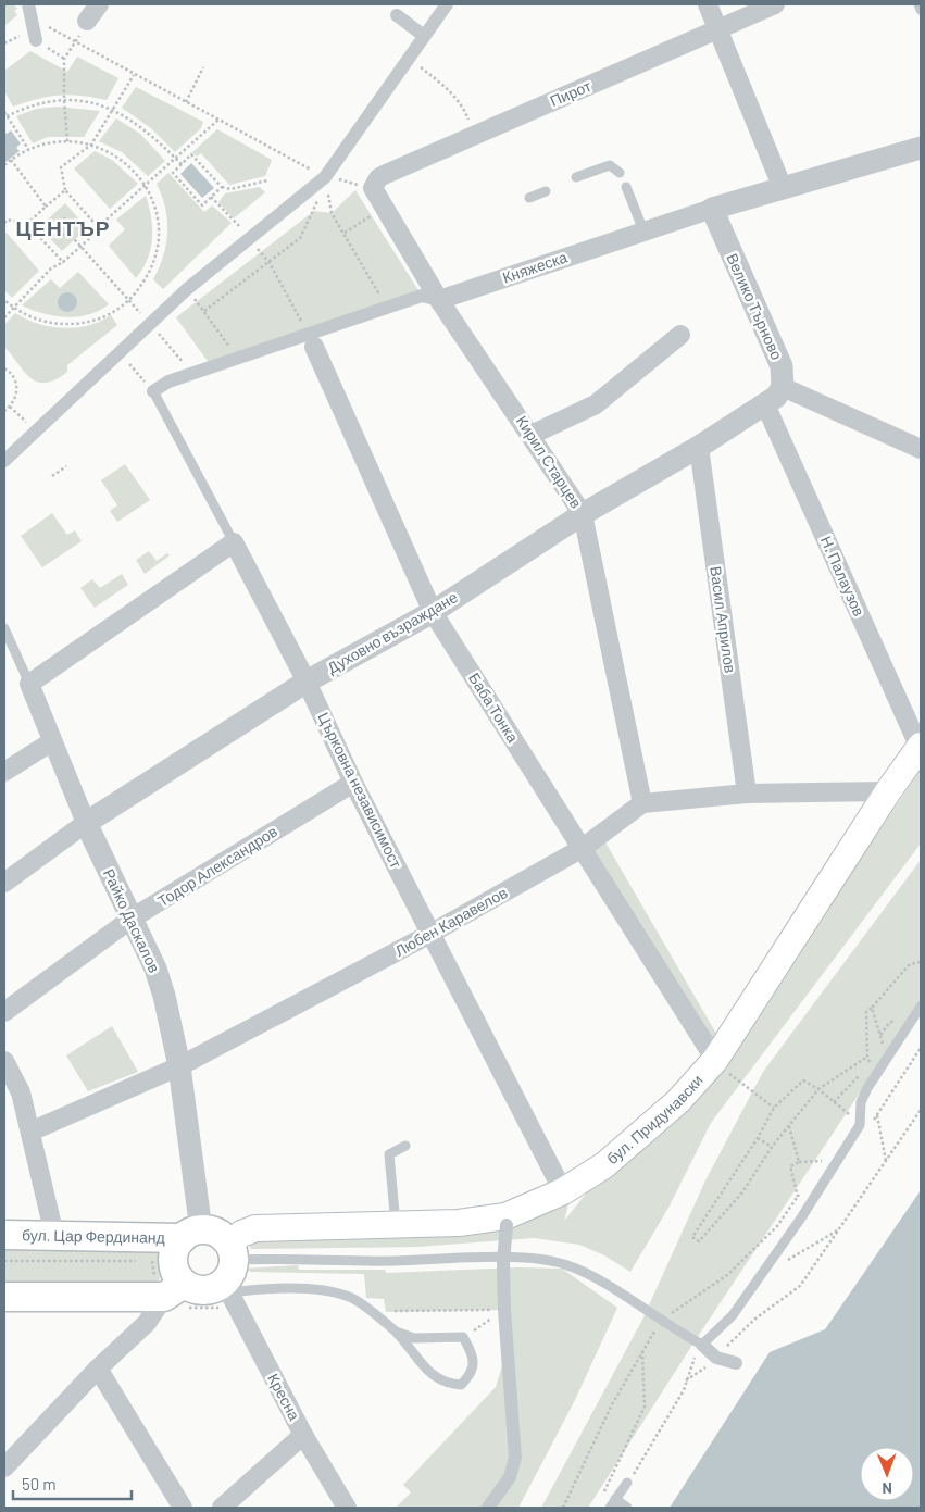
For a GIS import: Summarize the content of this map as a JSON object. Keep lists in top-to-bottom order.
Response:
{
  "streets": {
    "main road": ["бул. Придунавски", "бул. Цар Фердинанд"],
    "street": [
      "Пирот",
      "Княжеска",
      "Велико Търново",
      "Кирил Старцев",
      "Н. Палаузов",
      "Васил Априлов",
      "Духовно възраждане",
      "Баба Тонка",
      "Църковна независимост",
      "Тодор Александров",
      "Райко Даскалов",
      "Любен Каравелов",
      "Кресна"
    ]
  },
  "crossings": [
    ["Пирот", "Кирил Старцев"],
    ["Княжеска", "Велико Търново"],
    ["Княжеска", "Кирил Старцев"],
    ["Княжеска", "Баба Тонка"],
    ["Княжеска", "Църковна независимост"],
    ["Велико Търново", "Духовно възраждане"],
    ["Кирил Старцев", "Духовно възраждане"],
    ["Кирил Старцев", "Любен Каравелов"],
    ["Н. Палаузов", "Духовно възраждане"],
    ["Н. Палаузов", "бул. Придунавски"],
    ["Васил Априлов", "Духовно възраждане"],
    ["Духовно възраждане", "Баба Тонка"],
    ["Духовно възраждане", "Църковна независимост"],
    ["Духовно възраждане", "Райко Даскалов"],
    ["Баба Тонка", "Любен Каравелов"],
    ["Баба Тонка", "бул. Придунавски"],
    ["Църковна независимост", "Тодор Александров"],
    ["Църковна независимост", "Любен Каравелов"],
    ["Църковна независимост", "бул. Придунавски"],
    ["Тодор Александров", "Райко Даскалов"],
    ["Райко Даскалов", "Любен Каравелов"],
    ["Райко Даскалов", "бул. Придунавски"],
    ["Райко Даскалов", "бул. Цар Фердинанд"],
    ["Райко Даскалов", "Кресна"],
    ["бул. Придунавски", "бул. Цар Фердинанд"],
    ["бул. Придунавски", "Кресна"],
    ["бул. Цар Фердинанд", "Кресна"]
  ],
  "districts": ["ЦЕНТЪР"],
  "scale_bar": "50 m",
  "north": "bottom"
}
